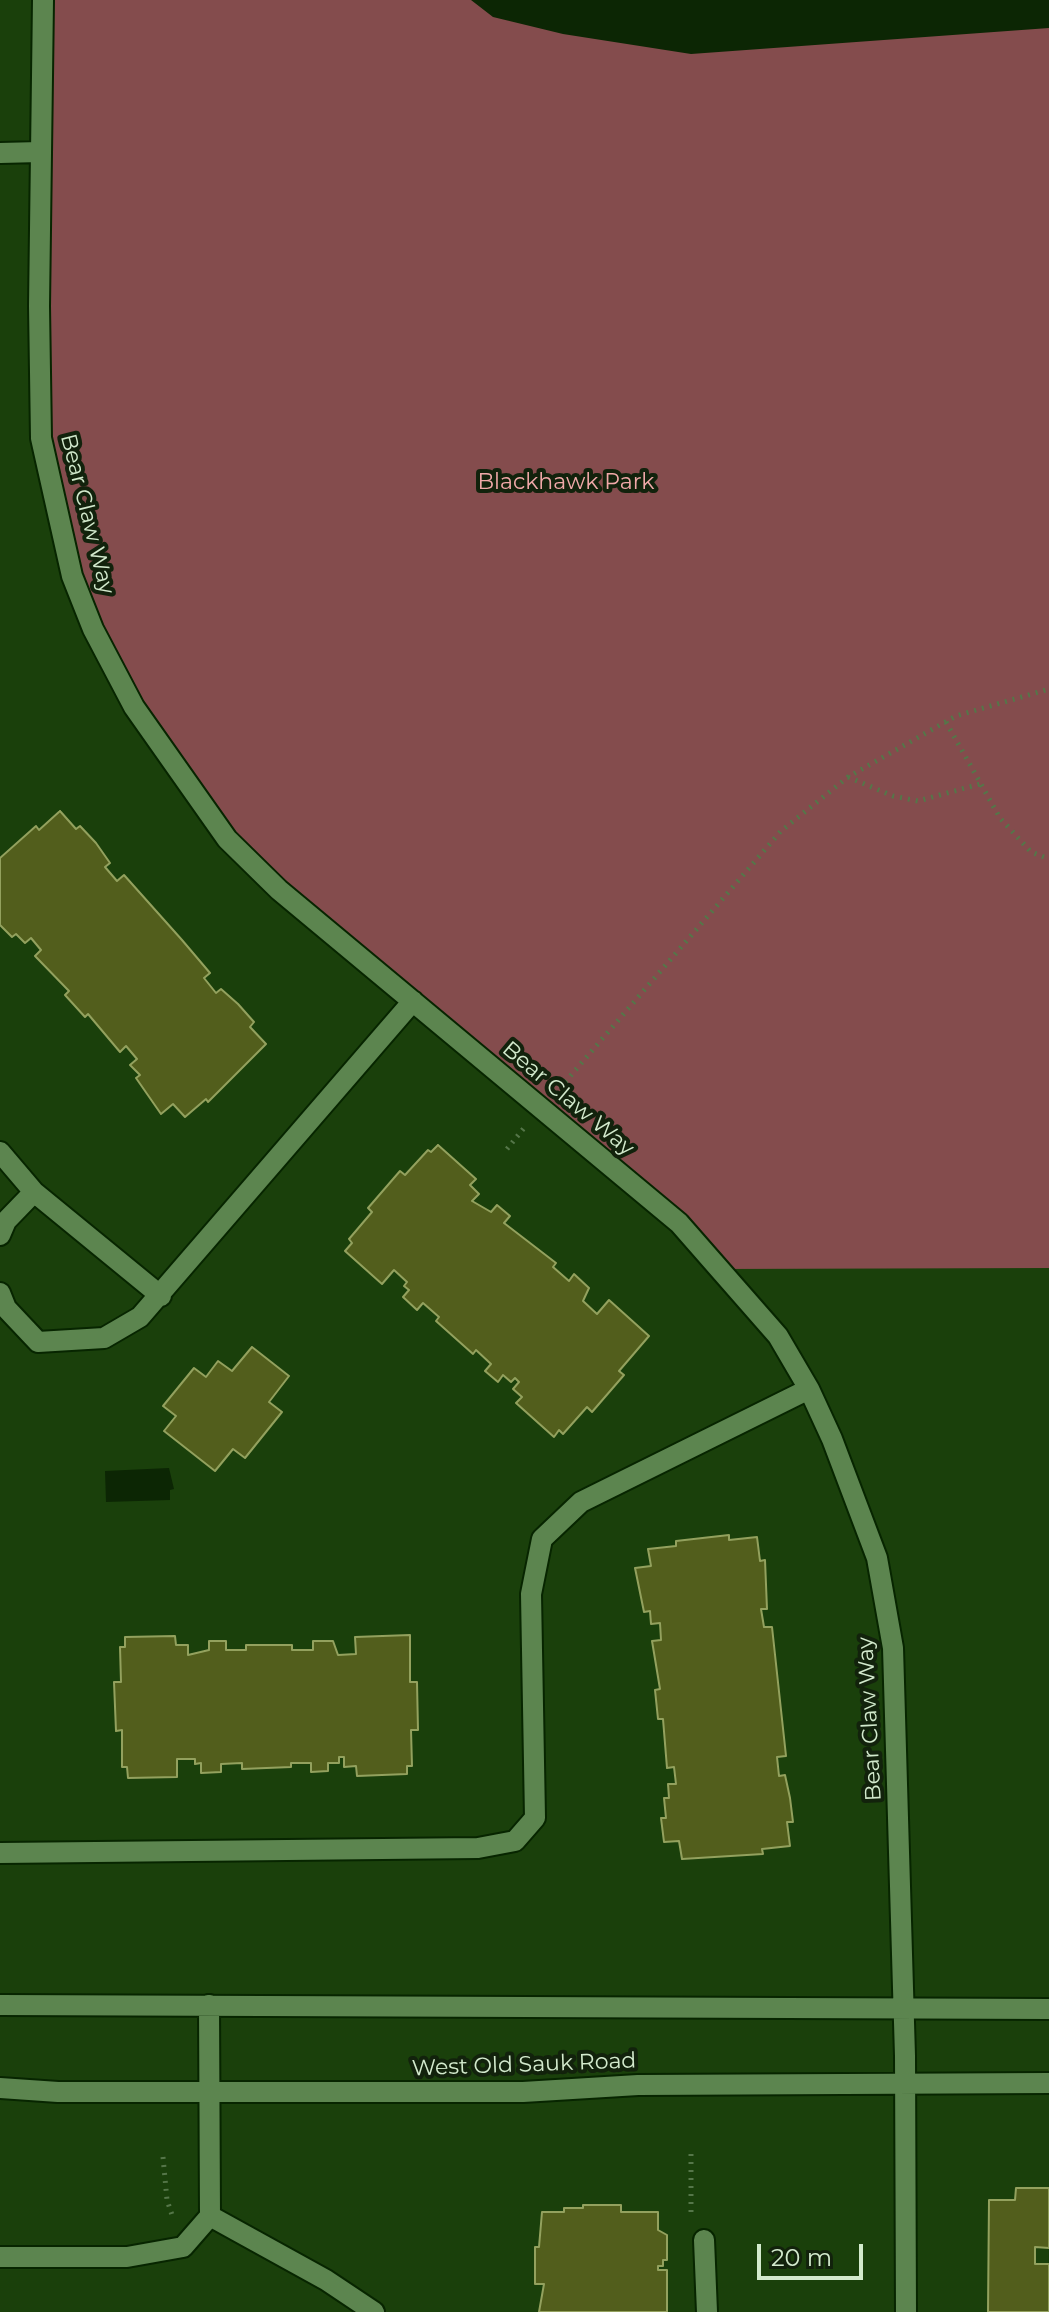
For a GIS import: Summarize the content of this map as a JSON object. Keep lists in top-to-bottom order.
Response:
{
  "streets": {
    "street": ["Bear Claw Way", "West Old Sauk Road"]
  },
  "crossings": [
    ["Bear Claw Way", "West Old Sauk Road"]
  ],
  "parks": ["Blackhawk Park"],
  "scale_bar": "20 m"
}
